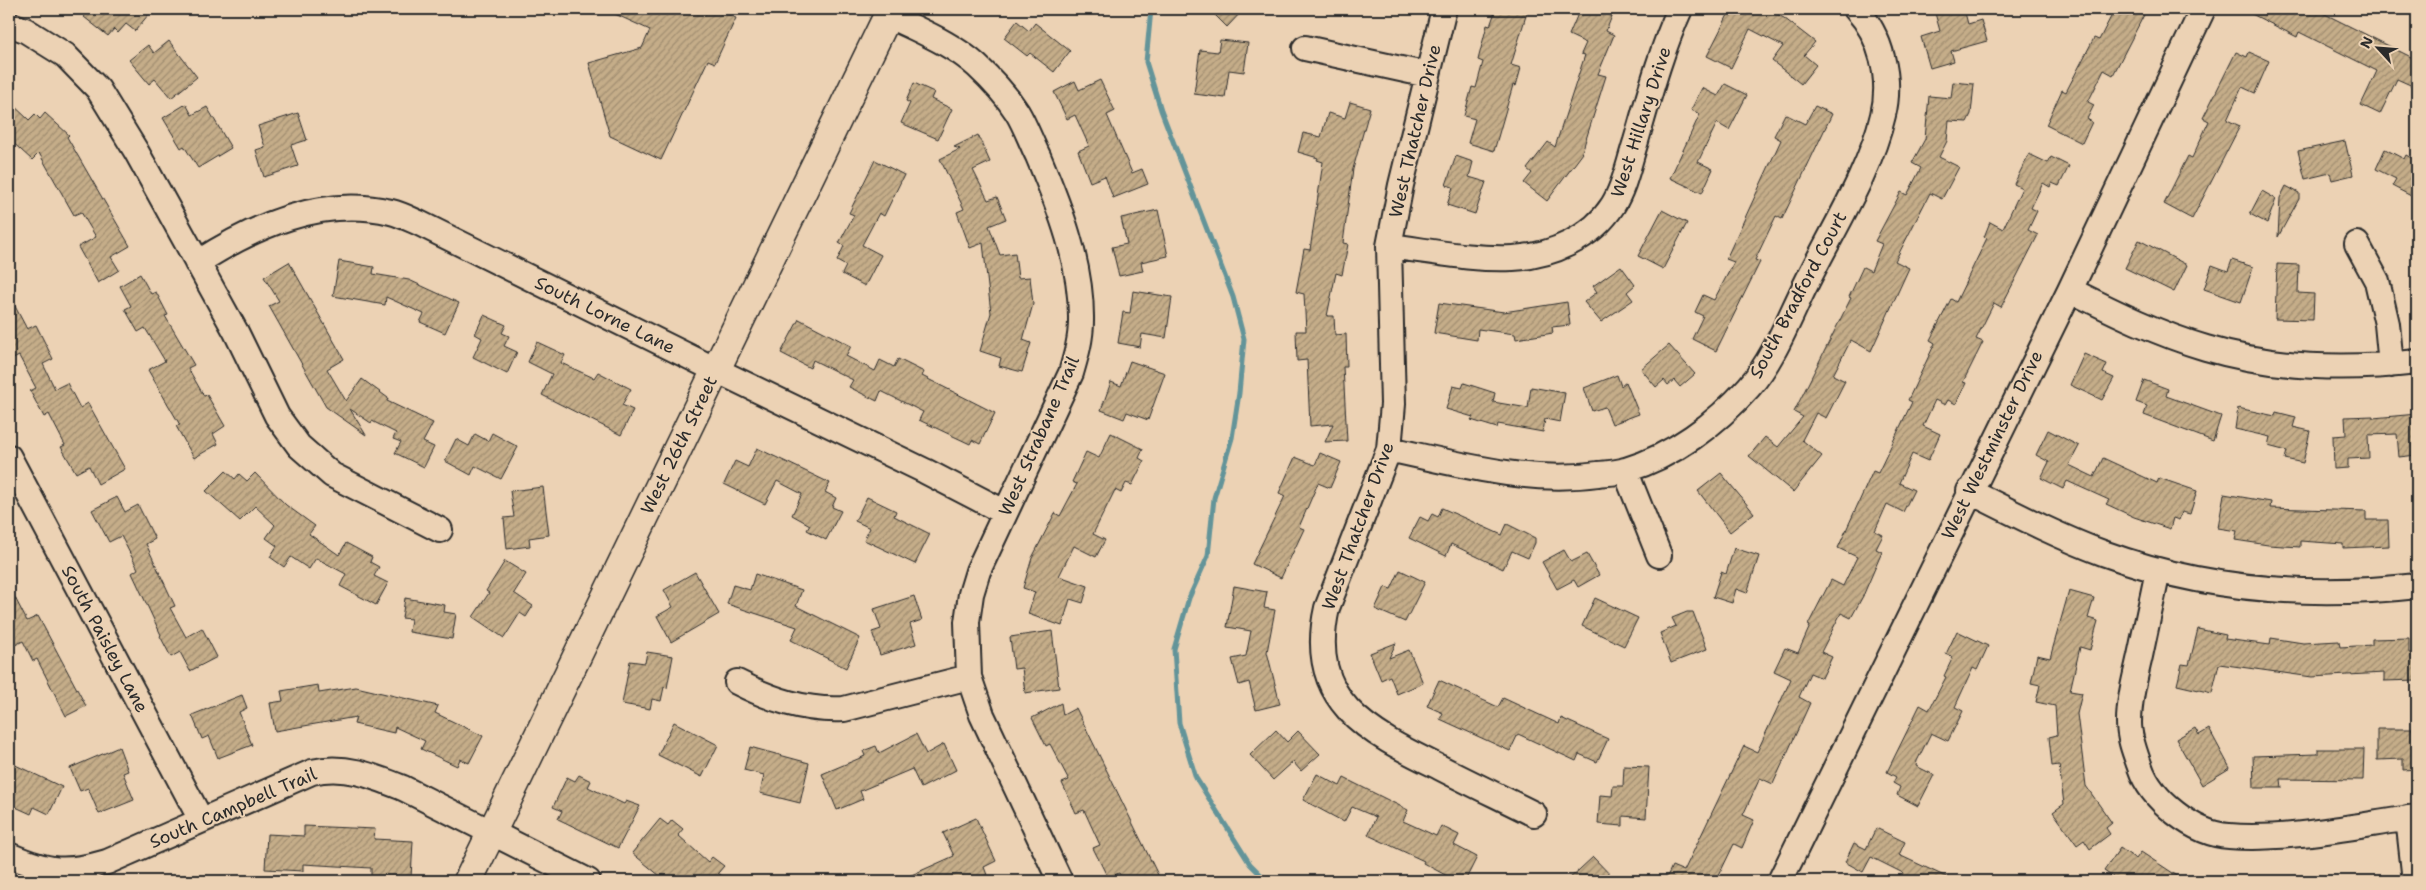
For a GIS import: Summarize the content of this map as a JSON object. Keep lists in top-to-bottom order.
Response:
{
  "streets": {
    "main road": ["West 26th Street"],
    "street": [
      "West Hillary Drive",
      "West Thatcher Drive",
      "South Bradford Court",
      "South Lorne Lane",
      "West Strabane Trail",
      "West Westminster Drive",
      "South Paisley Lane",
      "South Campbell Trail"
    ]
  },
  "crossings": [
    ["West Hillary Drive", "West Thatcher Drive"],
    ["West Thatcher Drive", "South Bradford Court"],
    ["South Lorne Lane", "West Strabane Trail"],
    ["South Lorne Lane", "West 26th Street"],
    ["West Strabane Trail", "West 26th Street"],
    ["West 26th Street", "South Campbell Trail"],
    ["South Paisley Lane", "South Campbell Trail"]
  ],
  "north": "top left"
}
